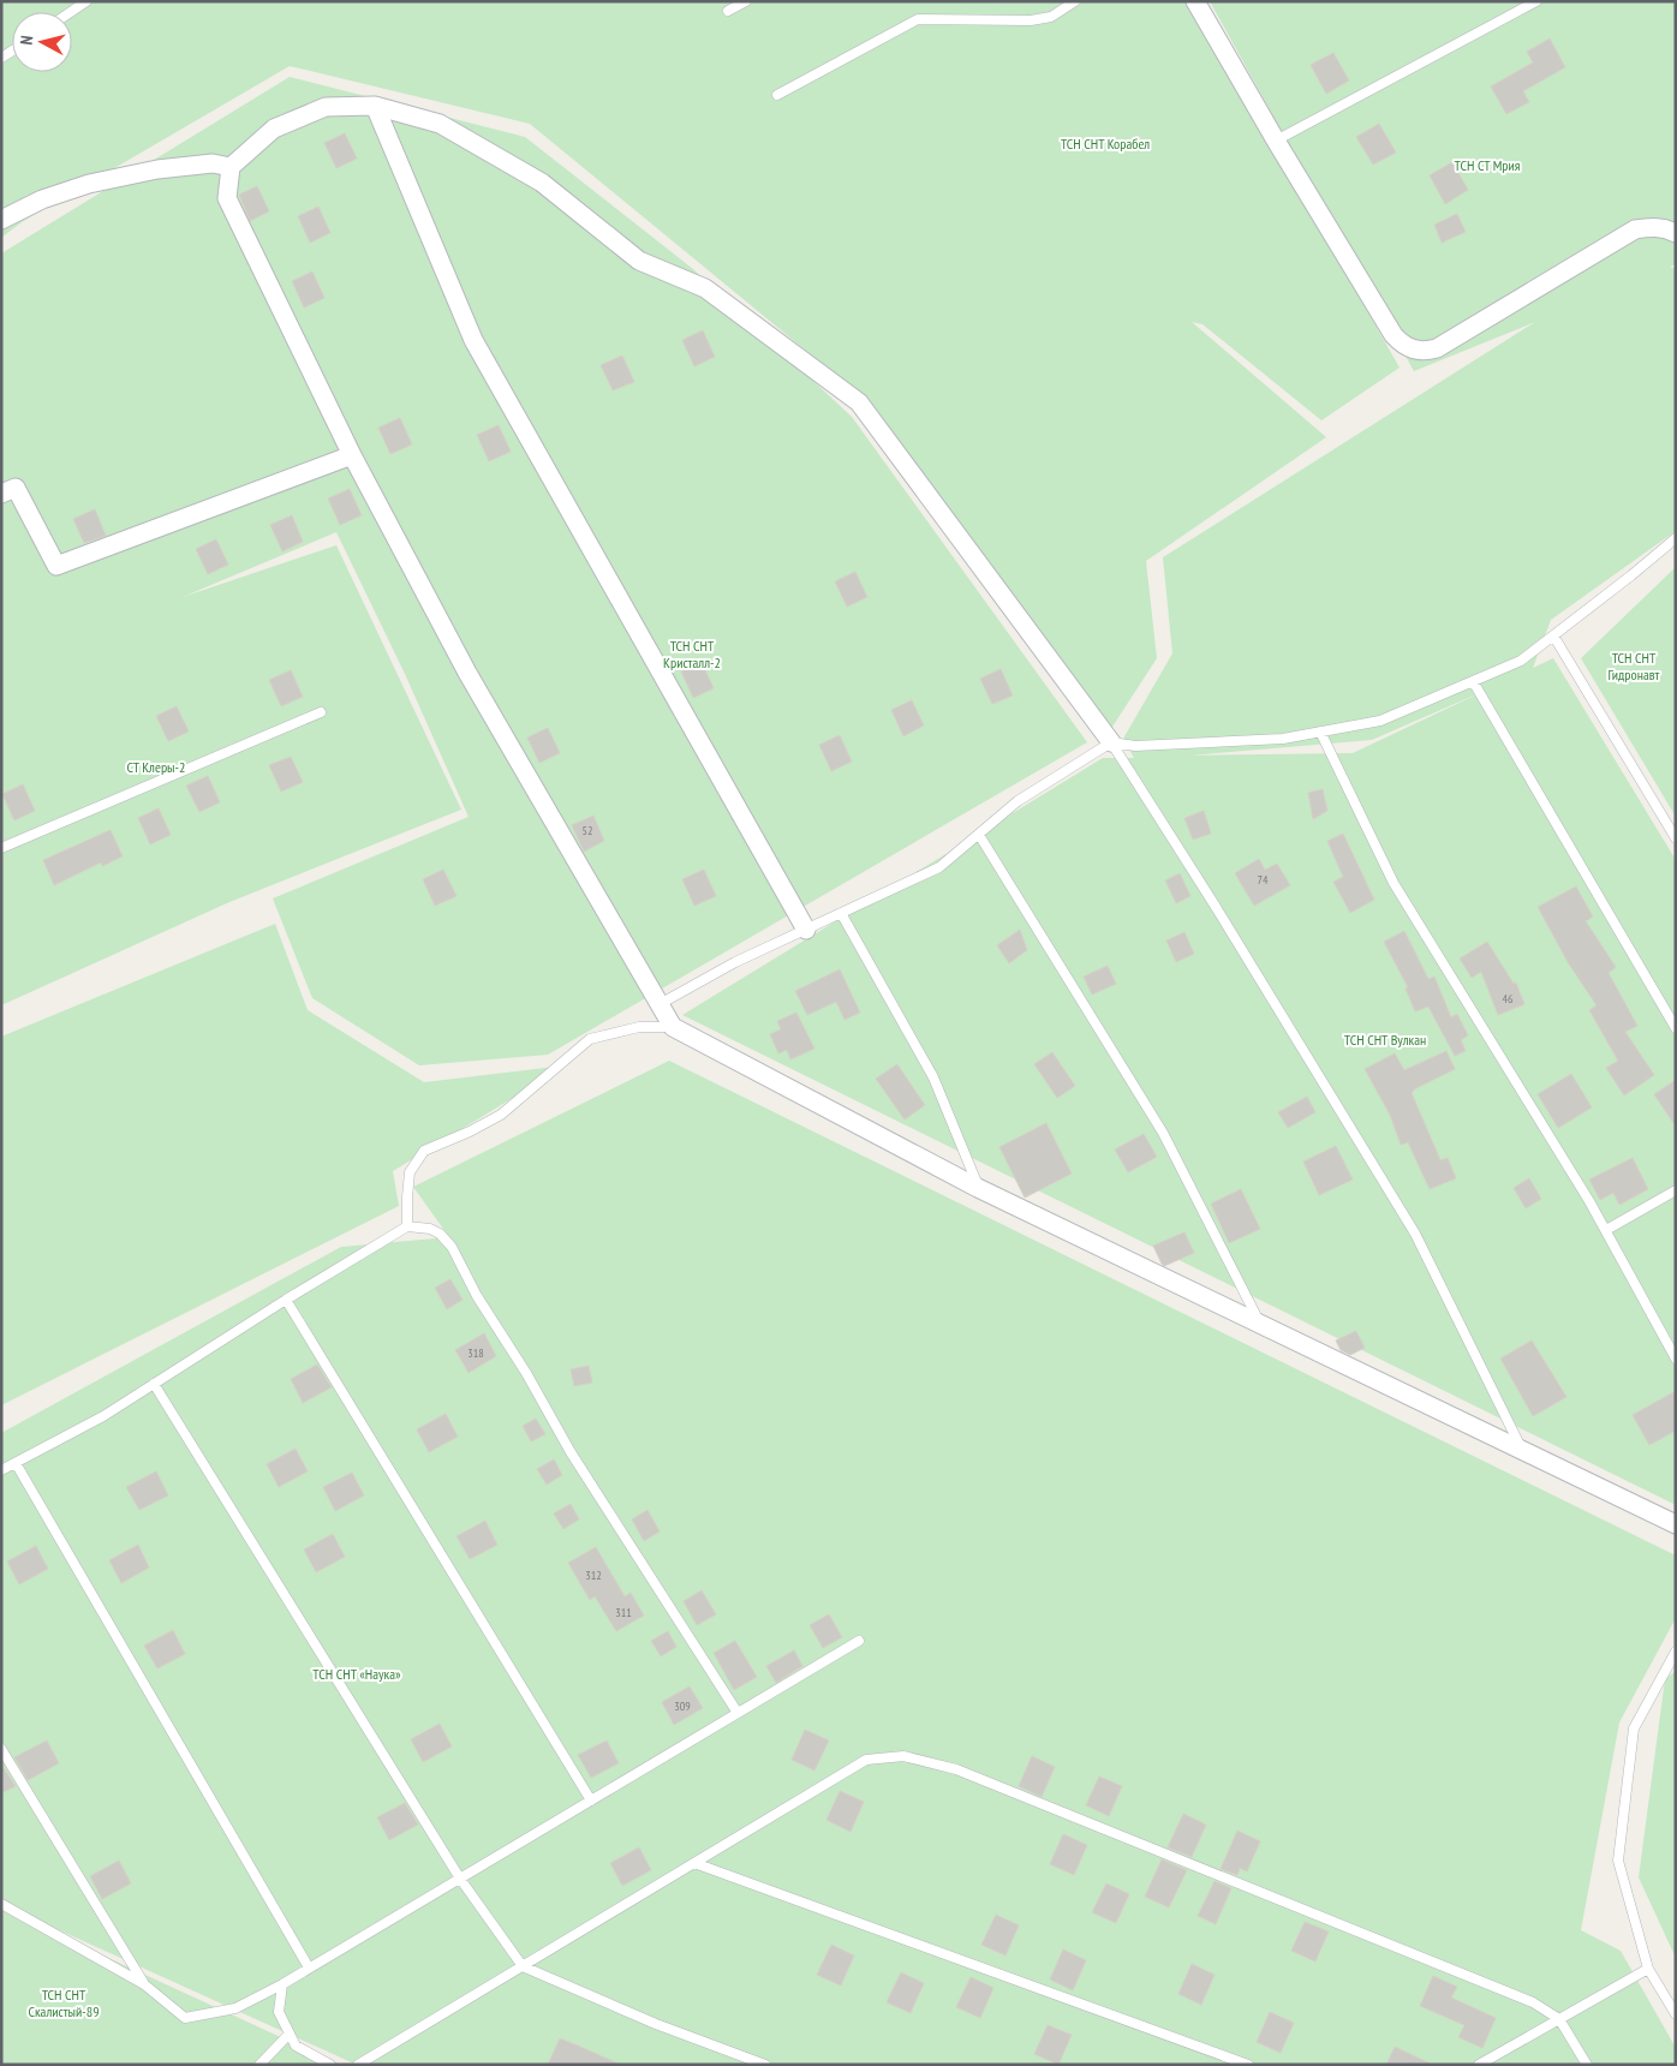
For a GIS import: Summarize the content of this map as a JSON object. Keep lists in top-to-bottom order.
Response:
{
  "parks": [
    "ТСН СНТ Корабел",
    "ТСН СТ Мрия",
    "ТСН СНТ Кристалл-2",
    "ТСН СНТ Гидронавт",
    "СТ Клеры-2",
    "ТСН СНТ Вулкан",
    "ТСН СНТ «Наука»",
    "ТСН СНТ Скалистый-89"
  ],
  "house_numbers": [
    "52",
    "74",
    "46",
    "318",
    "312",
    "311",
    "309"
  ],
  "north": "left"
}
